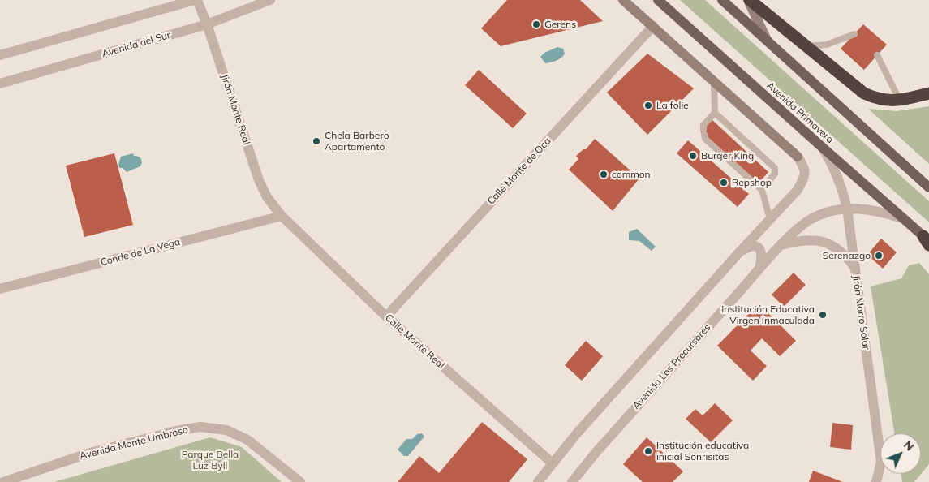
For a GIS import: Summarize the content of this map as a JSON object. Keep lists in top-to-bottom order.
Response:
{
  "streets": {
    "main road": ["Avenida Primavera"],
    "street": [
      "Avenida del Sur",
      "Jirón Monte Real",
      "Calle Monte de Oca",
      "Conde de La Vega",
      "Jirón Morro Solar",
      "Calle Monte Real",
      "Avenida Los Precursores",
      "Avenida Monte Umbroso"
    ]
  },
  "crossings": [
    ["Avenida del Sur", "Jirón Monte Real"],
    ["Jirón Monte Real", "Conde de La Vega"],
    ["Jirón Monte Real", "Calle Monte Real"],
    ["Avenida Primavera", "Jirón Morro Solar"],
    ["Avenida Primavera", "Avenida Los Precursores"],
    ["Calle Monte de Oca", "Calle Monte Real"],
    ["Conde de La Vega", "Calle Monte Real"],
    ["Jirón Morro Solar", "Avenida Los Precursores"]
  ],
  "parks": ["Parque Bella Luz Byll"],
  "places": [
    "Gerens",
    "La folie",
    "Chela Barbero Apartamento",
    "Burger King",
    "common",
    "Repshop",
    "Serenazgo",
    "Institución Educativa Virgen Inmaculada",
    "Institución educativa inicial Sonrisitas"
  ],
  "north": "top right"
}
